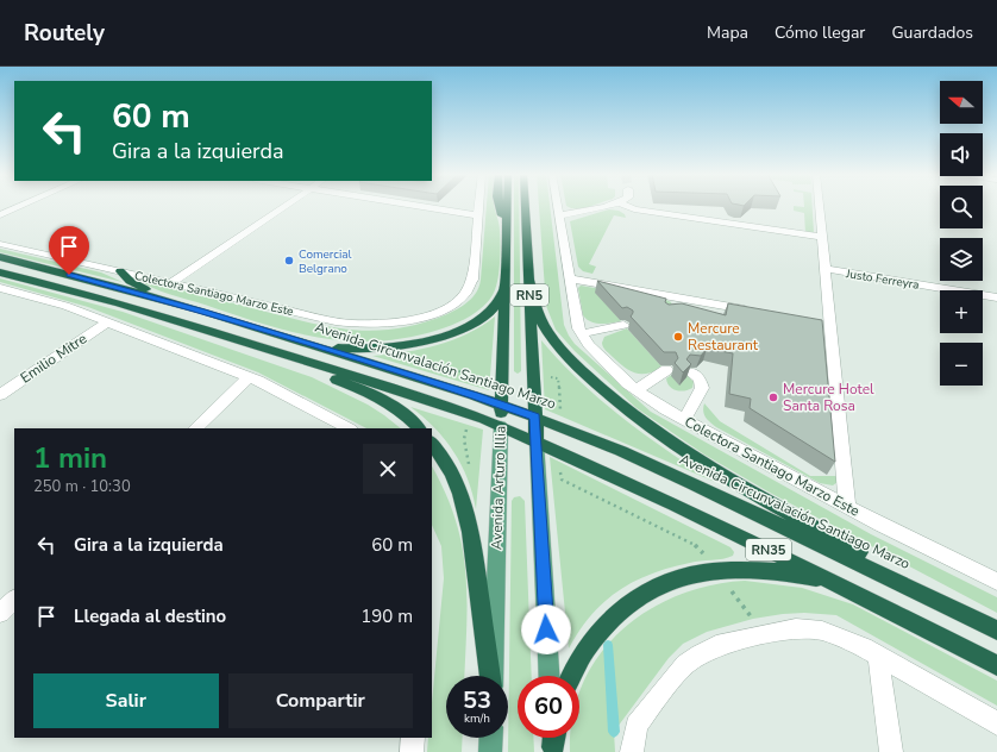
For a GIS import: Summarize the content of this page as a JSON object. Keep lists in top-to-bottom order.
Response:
{
  "streets": {
    "highway": [
      "RN5",
      "Avenida Circunvalación Santiago Marzo",
      "Avenida Arturo Illia",
      "RN35"
    ],
    "street": ["Justo Ferreyra", "Colectora Santiago Marzo Este", "Emilio Mitre"]
  },
  "crossings": [
    ["RN5", "Avenida Circunvalación Santiago Marzo"],
    ["RN5", "RN35"],
    ["Avenida Circunvalación Santiago Marzo", "Avenida Arturo Illia"],
    ["Avenida Arturo Illia", "RN35"]
  ],
  "places": ["Comercial Belgrano", "Mercure Restaurant", "Mercure Hotel Santa Rosa"],
  "north": "left",
  "page": {
    "header": "Routely",
    "nav": ["Mapa", "Cómo llegar", "Guardados"],
    "map_buttons": ["+", "−"],
    "turn": ["60 m", "Gira a la izquierda"],
    "heading": ["1 min", "250 m · 10:30"],
    "list": [
      {
        "name": "Gira a la izquierda",
        "value": "60 m"
      },
      {
        "name": "Llegada al destino",
        "value": "190 m"
      }
    ],
    "buttons": ["Salir", "Compartir"],
    "speed": "53 km/h",
    "limit": "60"
  }
}
